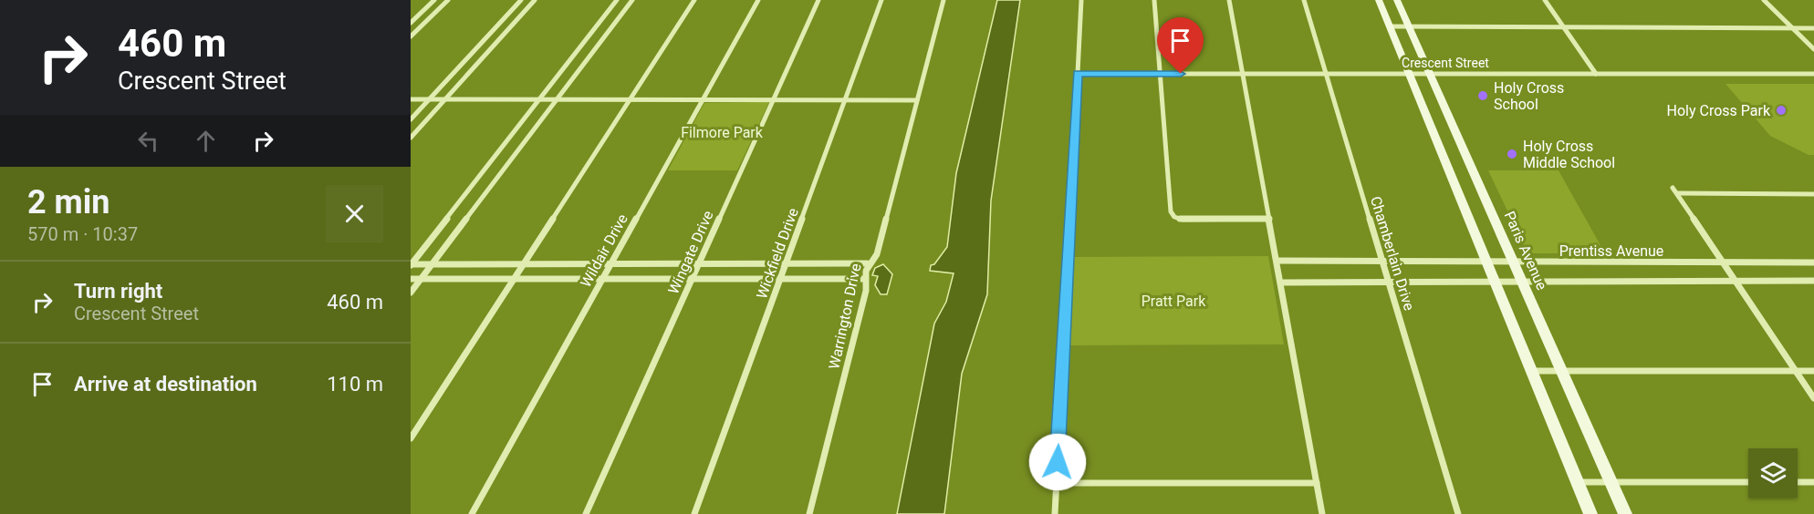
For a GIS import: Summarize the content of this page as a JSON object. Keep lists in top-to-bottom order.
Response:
{
  "streets": {
    "street": [
      "Crescent Street",
      "Wildair Drive",
      "Paris Avenue",
      "Prentiss Avenue",
      "Wingate Drive",
      "Wickfield Drive",
      "Chamberlain Drive",
      "Warrington Drive"
    ]
  },
  "crossings": [
    ["Crescent Street", "Paris Avenue"],
    ["Crescent Street", "Chamberlain Drive"],
    ["Paris Avenue", "Prentiss Avenue"],
    ["Prentiss Avenue", "Chamberlain Drive"]
  ],
  "parks": ["Filmore Park", "Pratt Park"],
  "places": ["Holy Cross School", "Holy Cross Park", "Holy Cross Middle School"],
  "page": {
    "turn": ["460 m", "Crescent Street"],
    "heading": ["2 min", "570 m · 10:37"],
    "list": [
      {
        "name": "Turn right",
        "note": "Crescent Street",
        "value": "460 m"
      },
      {
        "name": "Arrive at destination",
        "value": "110 m"
      }
    ]
  }
}
